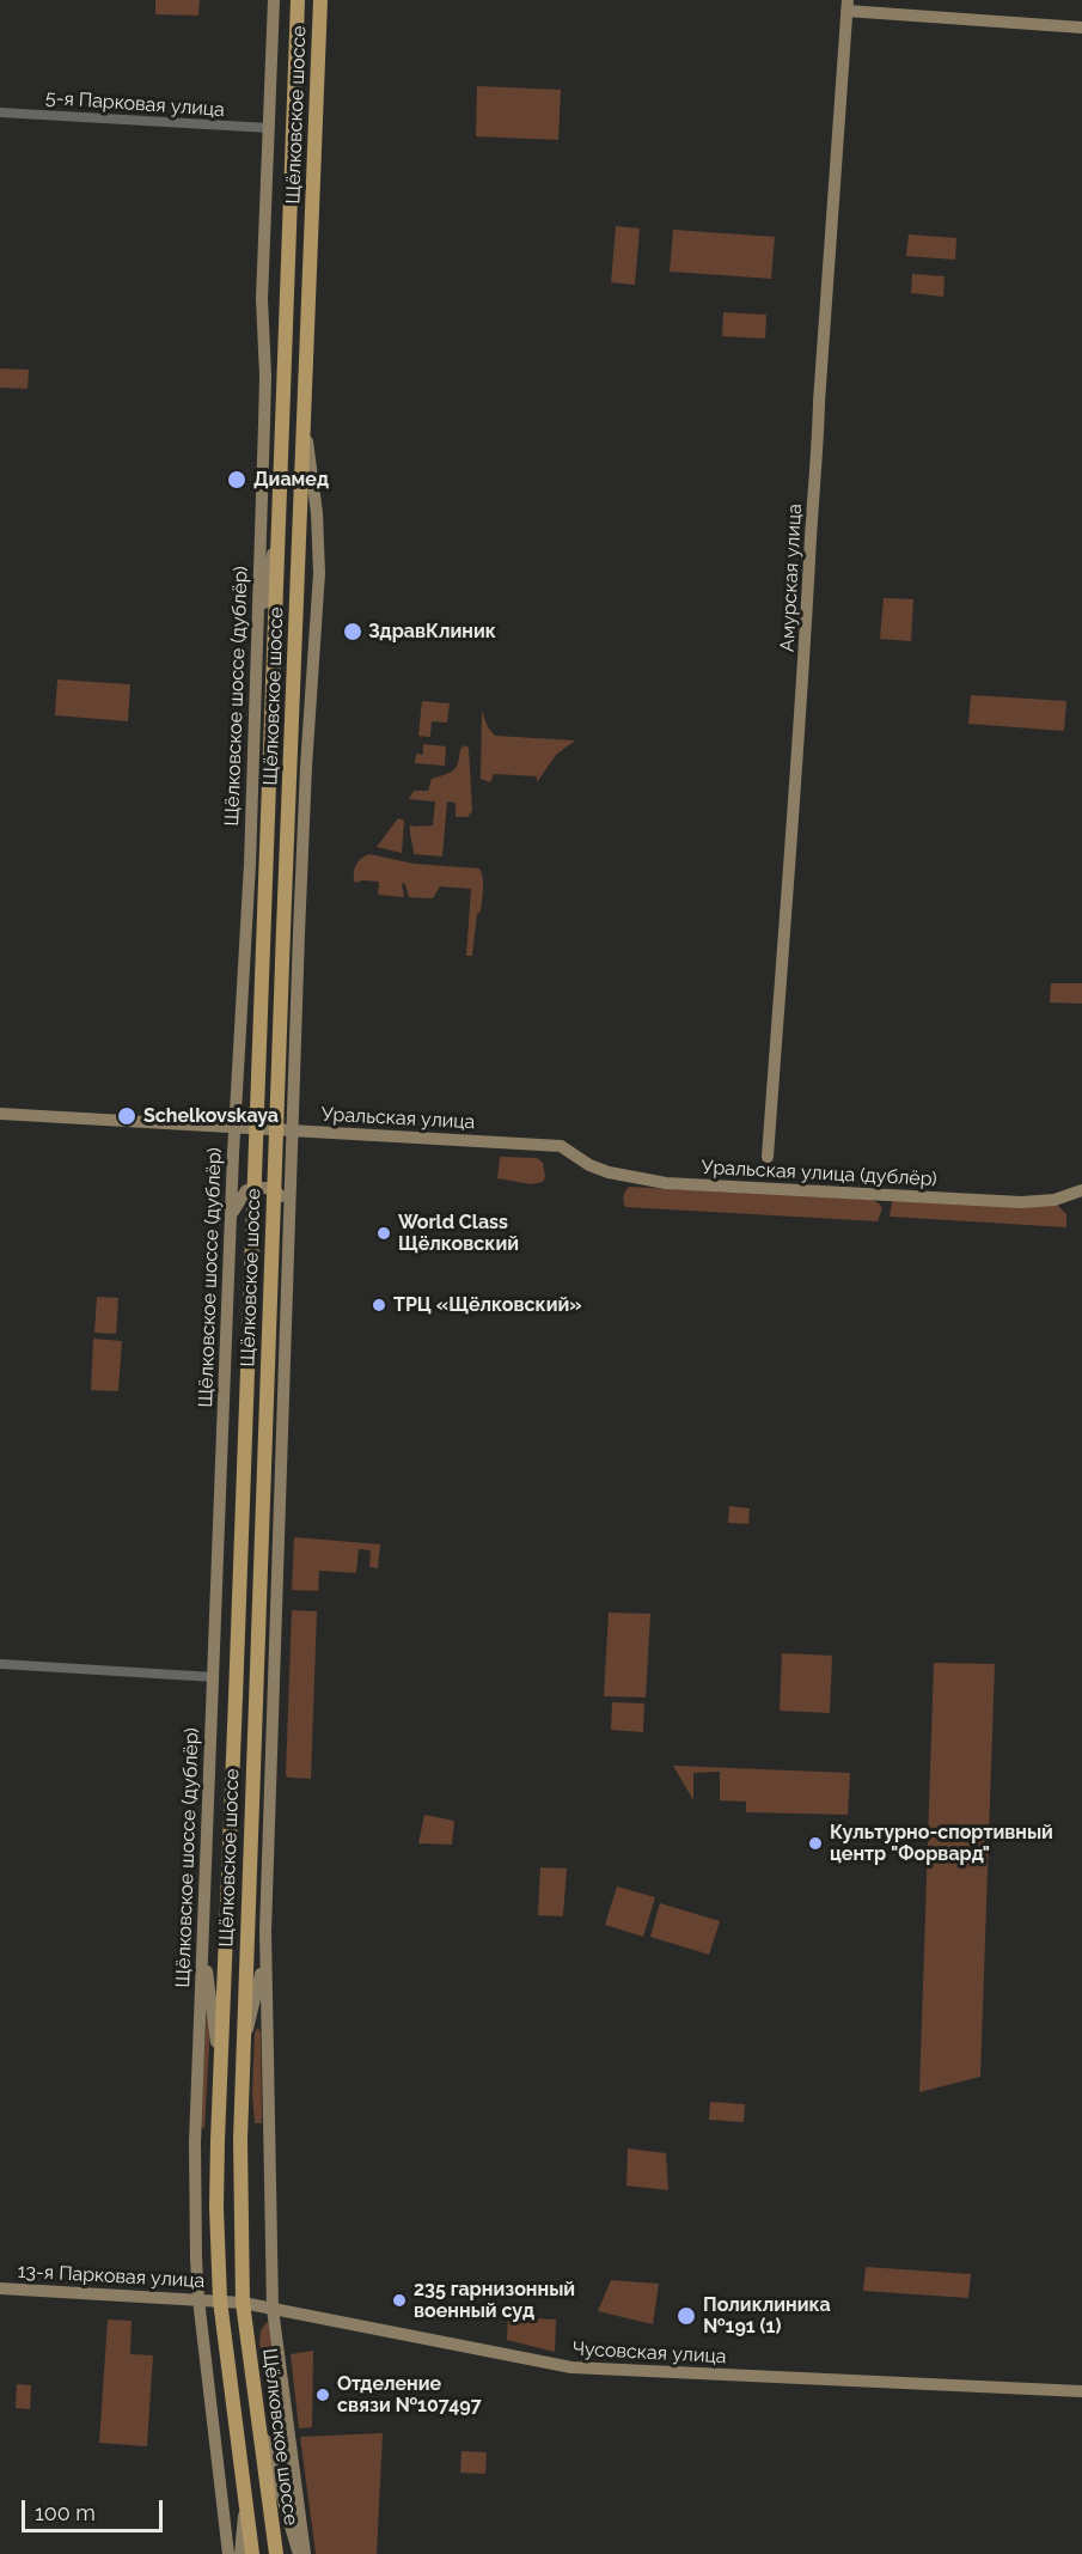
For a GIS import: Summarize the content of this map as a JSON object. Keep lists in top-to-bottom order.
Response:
{
  "streets": {
    "main road": ["Щёлковское шоссе"],
    "street": [
      "5-я Парковая улица",
      "Амурская улица",
      "Щёлковское шоссе (дублёр)",
      "Уральская улица",
      "Уральская улица (дублёр)",
      "13-я Парковая улица",
      "Чусовская улица"
    ]
  },
  "crossings": [
    ["5-я Парковая улица", "Щёлковское шоссе (дублёр)"],
    ["Щёлковское шоссе", "13-я Парковая улица"],
    ["Щёлковское шоссе", "Чусовская улица"],
    ["Щёлковское шоссе (дублёр)", "Уральская улица"],
    ["Щёлковское шоссе (дублёр)", "13-я Парковая улица"],
    ["Уральская улица", "Уральская улица (дублёр)"],
    ["13-я Парковая улица", "Чусовская улица"]
  ],
  "places": [
    "Диамед",
    "ЗдравКлиник",
    "Schelkovskaya",
    "World Class Щёлковский",
    "ТРЦ «Щёлковский»",
    "Культурно-спортивный центр \"Форвард\"",
    "235 гарнизонный военный суд",
    "Поликлиника №191 (1)",
    "Отделение связи №107497"
  ],
  "scale_bar": "100 m"
}
